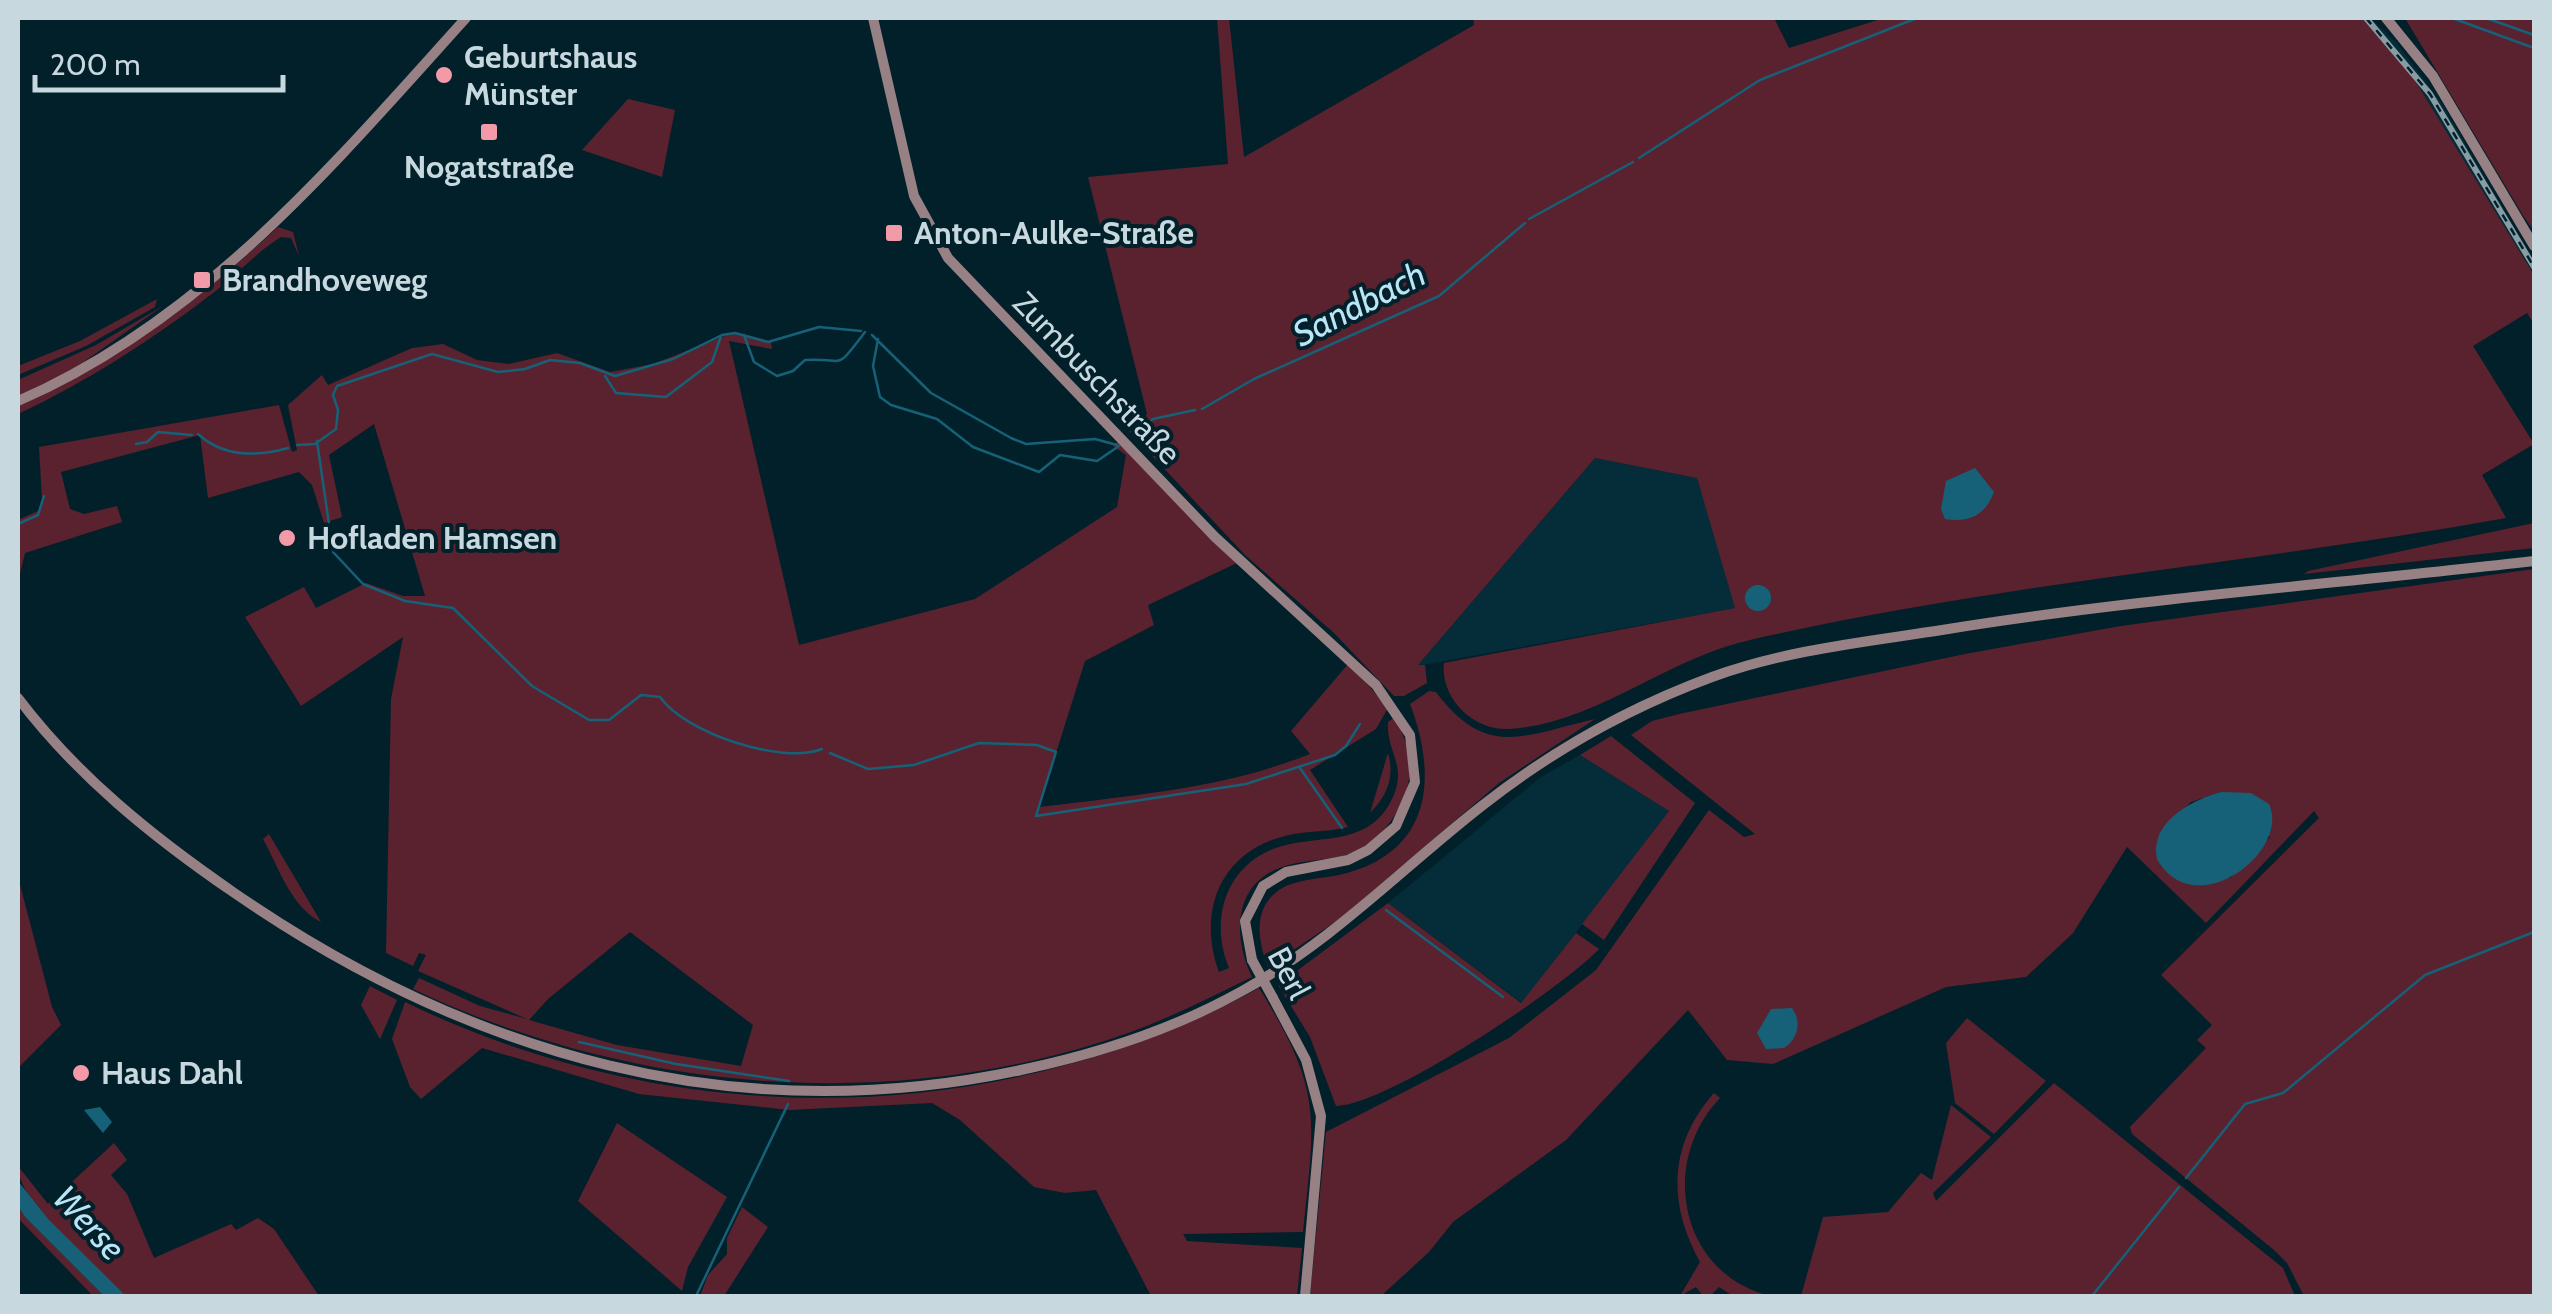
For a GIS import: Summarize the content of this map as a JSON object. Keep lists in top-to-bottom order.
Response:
{
  "streets": {
    "main road": ["Zumbuschstraße", "Berl"]
  },
  "crossings": [
    ["Zumbuschstraße", "Berl"]
  ],
  "water": ["Sandbach", "Werse"],
  "places": {
    "other": ["Geburtshaus Münster", "Hofladen Hamsen", "Haus Dahl"],
    "transit": ["Nogatstraße", "Anton-Aulke-Straße", "Brandhoveweg"]
  },
  "scale_bar": "200 m"
}
